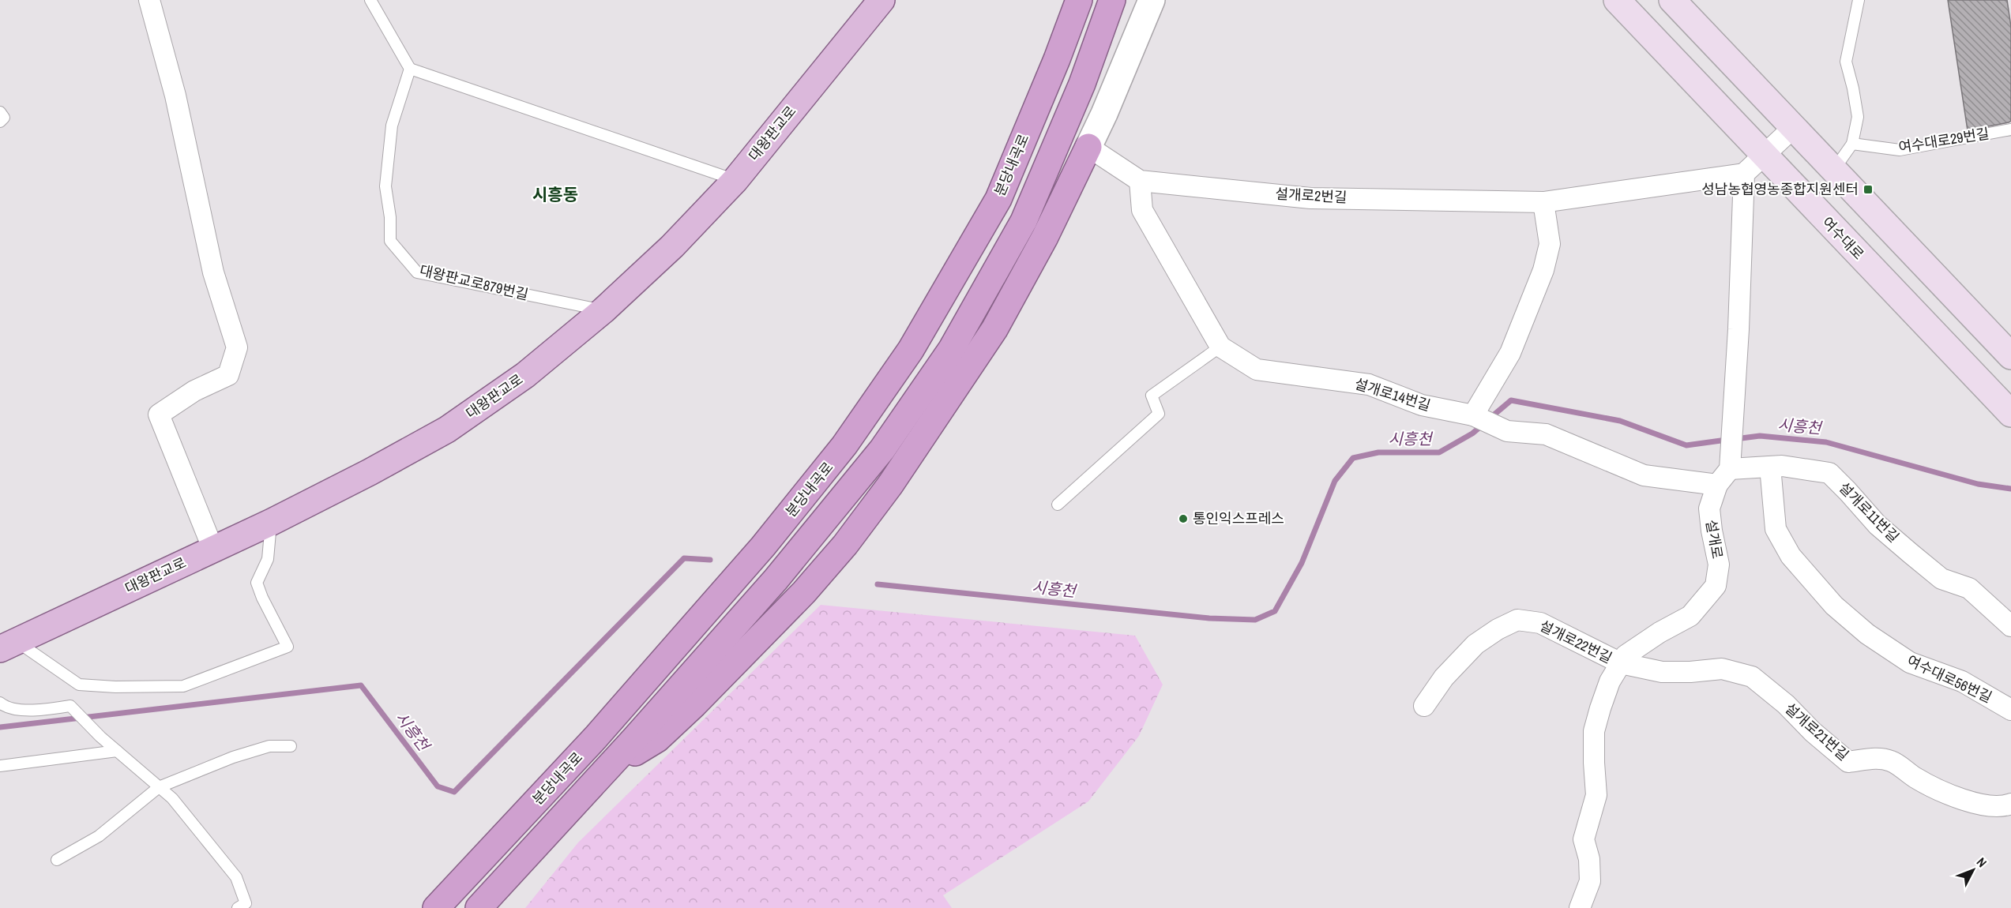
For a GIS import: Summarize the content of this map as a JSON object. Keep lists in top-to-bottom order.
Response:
{
  "streets": {
    "highway": ["분당내곡로"],
    "main road": ["대왕판교로", "여수대로"],
    "street": [
      "설개로2번길",
      "설개로14번길",
      "설개로11번길",
      "설개로",
      "설개로22번길",
      "여수대로56번길",
      "설개로21번길"
    ],
    "lane": ["여수대로29번길", "대왕판교로879번길"]
  },
  "crossings": [
    ["대왕판교로", "대왕판교로879번길"],
    ["설개로2번길", "설개로14번길"],
    ["설개로2번길", "설개로"],
    ["설개로14번길", "설개로11번길"],
    ["설개로14번길", "설개로"],
    ["설개로11번길", "설개로"],
    ["설개로11번길", "여수대로56번길"],
    ["설개로", "설개로22번길"],
    ["설개로", "설개로21번길"],
    ["설개로22번길", "설개로21번길"]
  ],
  "districts": ["시흥동"],
  "water": ["시흥천"],
  "places": {
    "transit": ["성남농협영농종합지원센터"],
    "other": ["통인익스프레스"]
  },
  "north": "top right"
}
